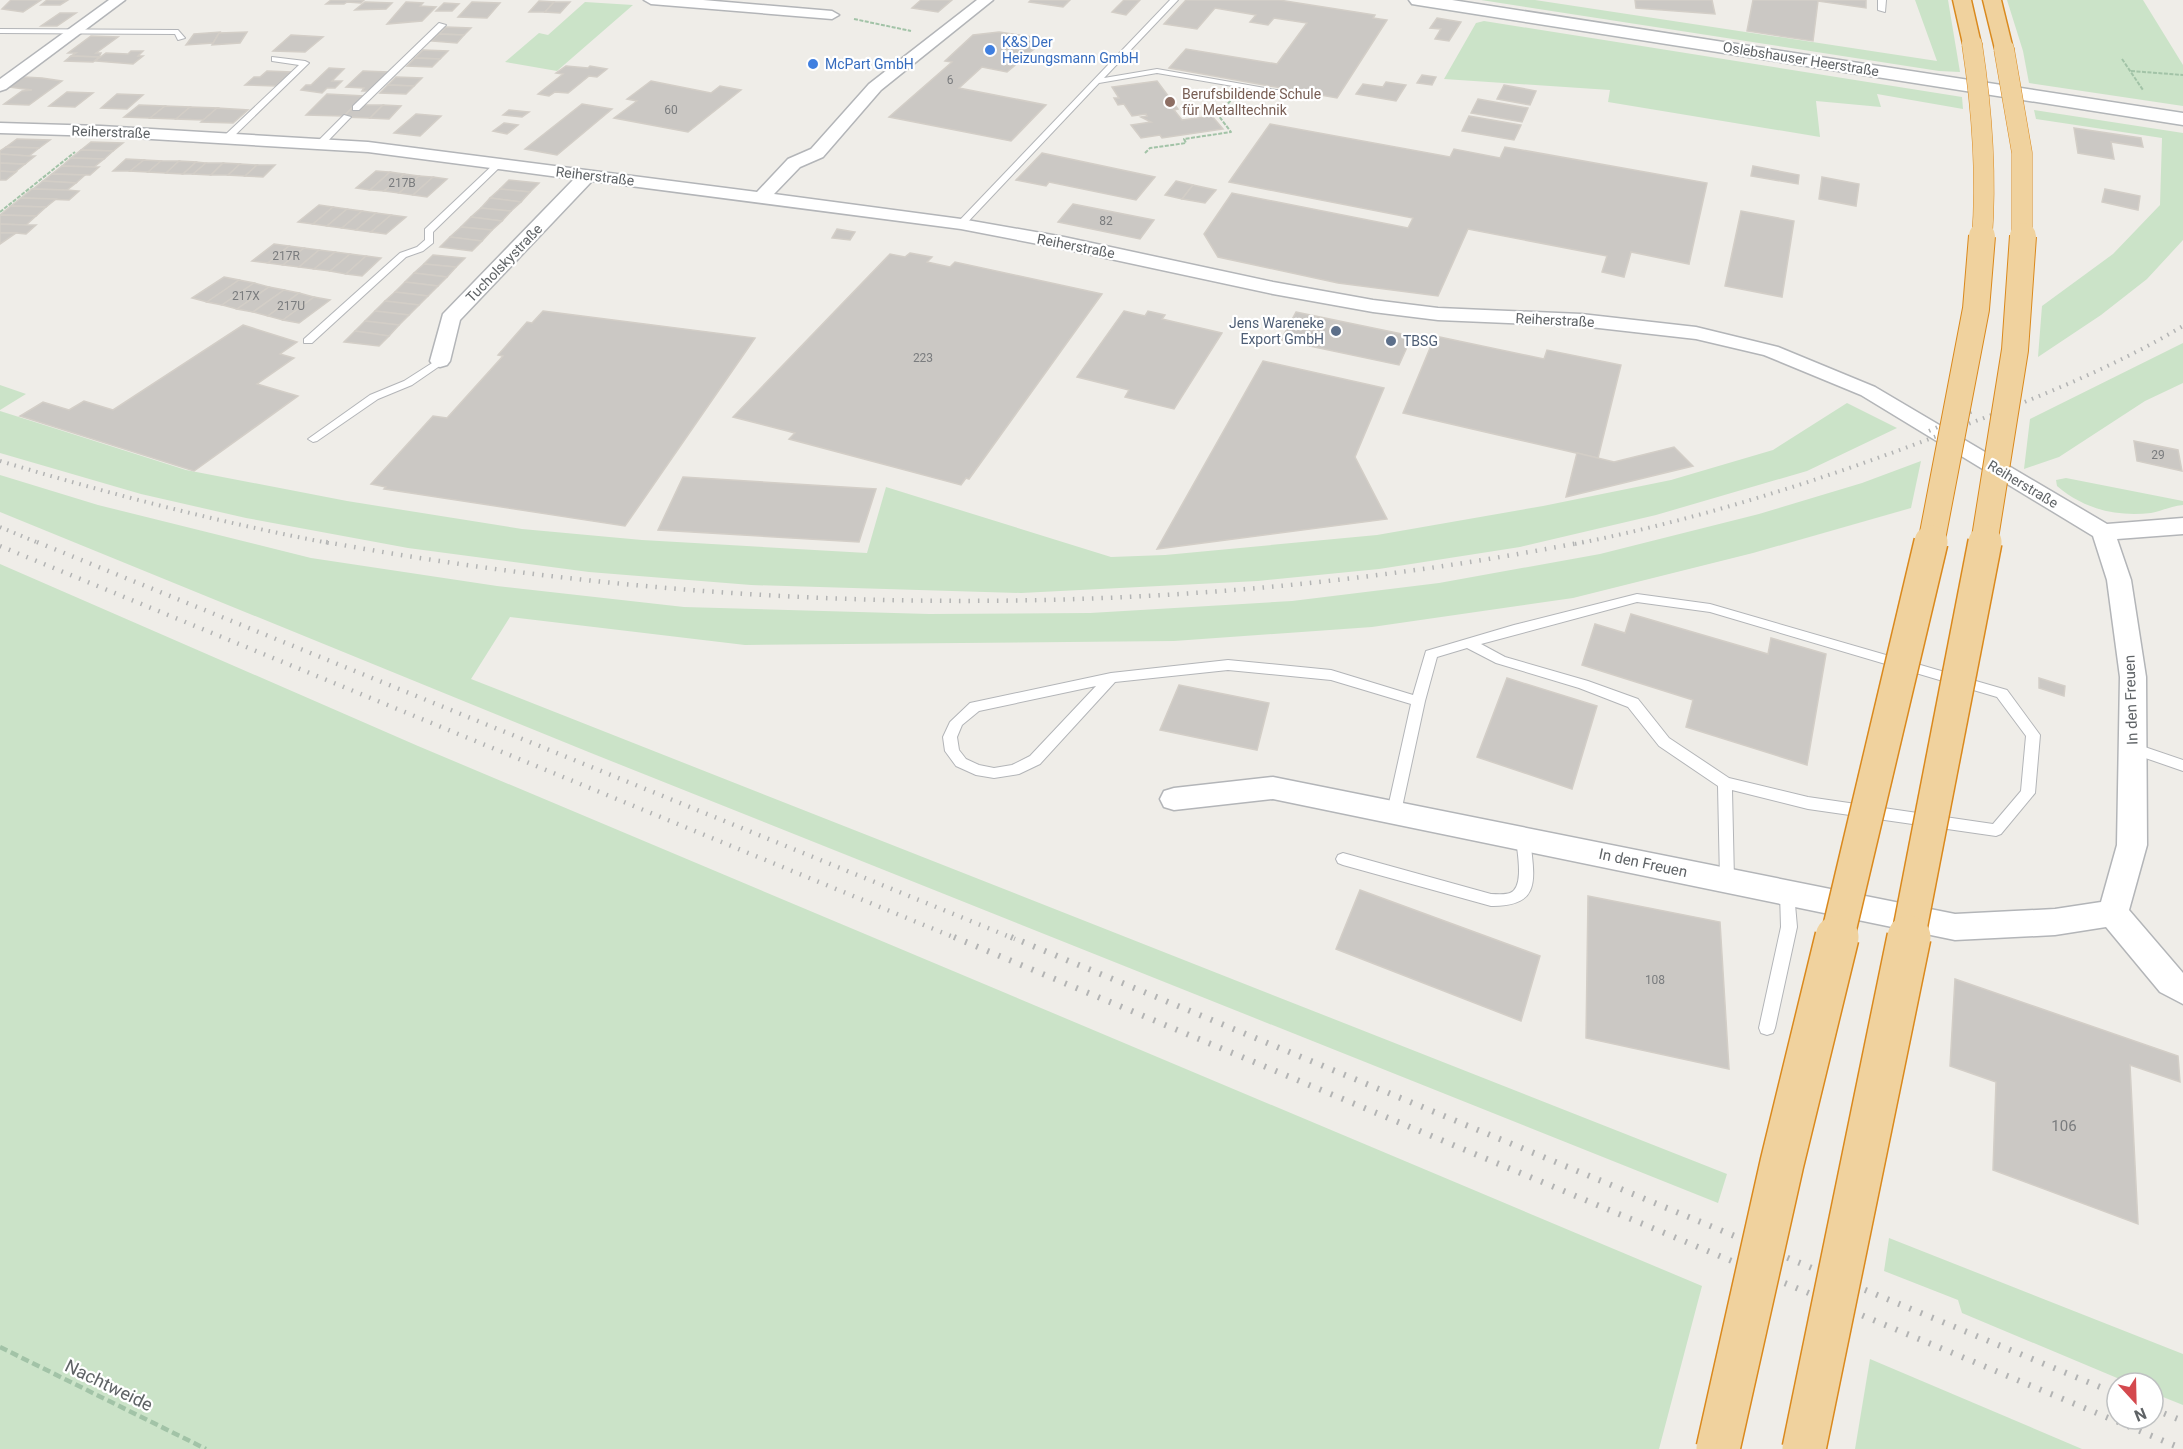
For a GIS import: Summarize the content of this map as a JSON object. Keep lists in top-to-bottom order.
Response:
{
  "streets": {
    "main road": ["Oslebshauser Heerstraße"],
    "street": ["Reiherstraße", "Tucholskystraße", "In den Freuen"],
    "path": ["Nachtweide"]
  },
  "crossings": [
    ["Reiherstraße", "Tucholskystraße"],
    ["Reiherstraße", "In den Freuen"]
  ],
  "places": [
    "K&S Der Heizungsmann GmbH",
    "McPart GmbH",
    "Berufsbildende Schule für Metalltechnik",
    "Jens Wareneke Export GmbH",
    "TBSG"
  ],
  "house_numbers": [
    "6",
    "60",
    "217B",
    "82",
    "217R",
    "217X",
    "217U",
    "223",
    "29",
    "108",
    "106"
  ],
  "north": "bottom"
}
